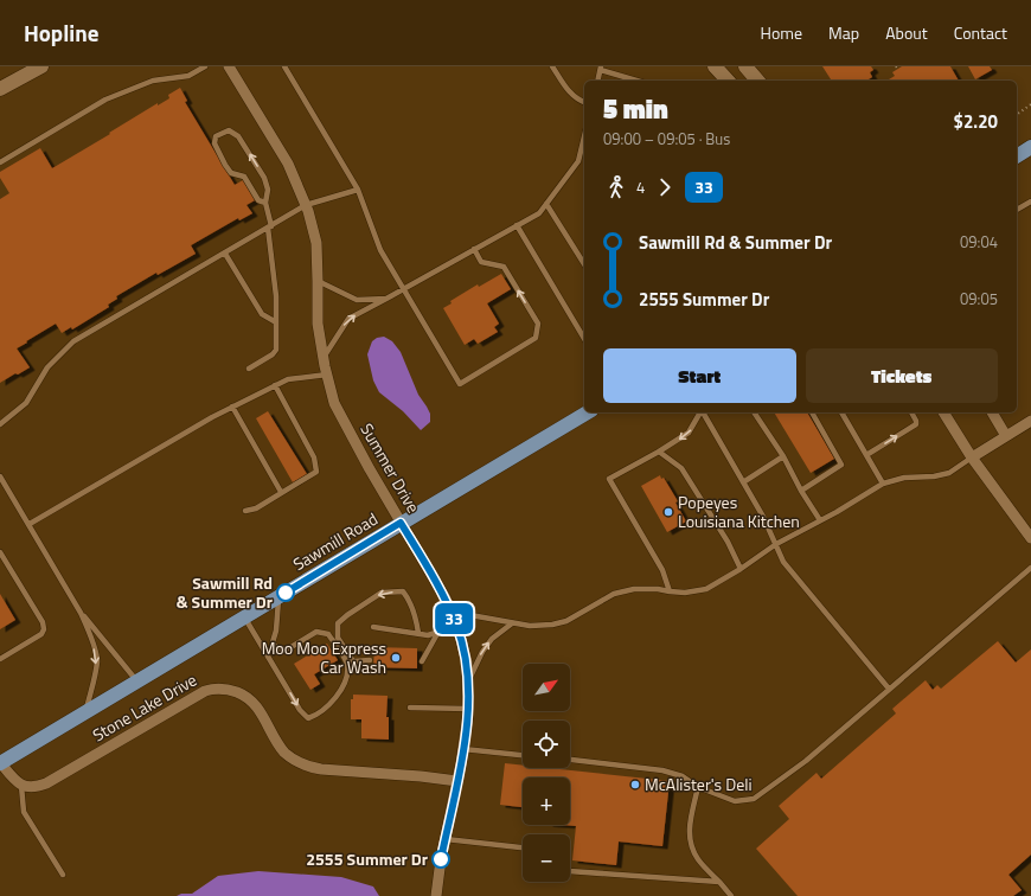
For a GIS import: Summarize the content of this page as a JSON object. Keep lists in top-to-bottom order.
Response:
{
  "streets": {
    "main road": ["Sawmill Road"],
    "street": ["Summer Drive", "Stone Lake Drive"]
  },
  "crossings": [
    ["Summer Drive", "Sawmill Road"],
    ["Summer Drive", "Stone Lake Drive"]
  ],
  "places": [
    "Popeyes Louisiana Kitchen",
    "Sawmill Rd & Summer Dr",
    "Moo Moo Express Car Wash",
    "McAlister's Deli",
    "2555 Summer Dr"
  ],
  "lines": ["bus line 33"],
  "north": "top right",
  "page": {
    "header": "Hopline",
    "nav": [
      "Home",
      "Map",
      "About",
      "Contact"
    ],
    "on_map": "33",
    "heading": ["5 min", "09:00 – 09:05 · Bus", "$2.20"],
    "legs": ["4", "33"],
    "list": [
      {
        "name": "Sawmill Rd & Summer Dr",
        "value": "09:04"
      },
      {
        "name": "2555 Summer Dr",
        "value": "09:05"
      }
    ],
    "buttons": ["Start", "Tickets"],
    "map_buttons": ["+", "−"]
  }
}
